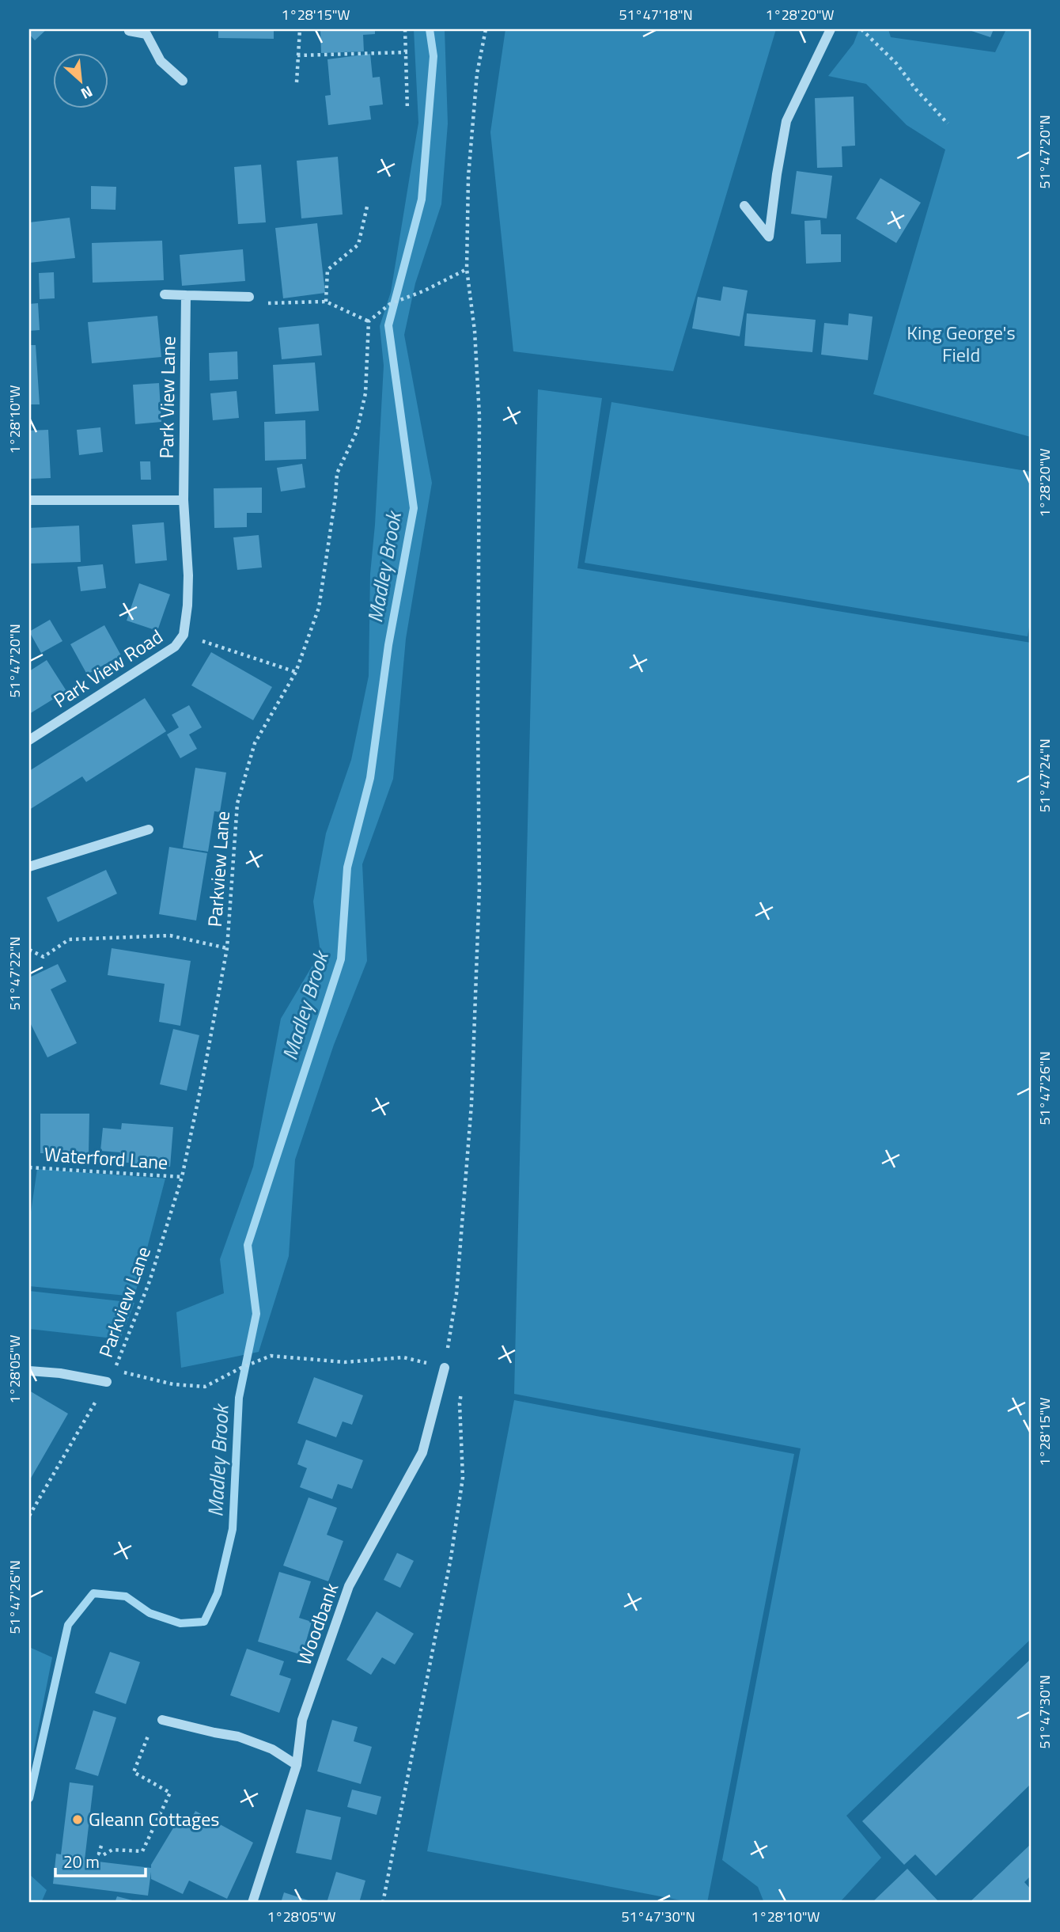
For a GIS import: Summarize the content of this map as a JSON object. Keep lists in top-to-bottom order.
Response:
{
  "streets": {
    "street": ["Park View Lane", "Park View Road", "Woodbank"],
    "path": ["Parkview Lane", "Waterford Lane"]
  },
  "crossings": [
    ["Park View Lane", "Park View Road"],
    ["Parkview Lane", "Waterford Lane"],
    ["Parkview Lane", "Woodbank"]
  ],
  "water": ["Madley Brook"],
  "parks": ["King George's Field"],
  "places": ["Gleann Cottages"],
  "scale_bar": "20 m",
  "north": "bottom right",
  "coordinates": [
    "1°28'15\"W",
    "51°47'18\"N",
    "1°28'20\"W",
    "51°47'20\"N",
    "1°28'10\"W",
    "51°47'24\"N",
    "51°47'22\"N",
    "51°47'26\"N",
    "1°28'05\"W",
    "51°47'30\"N"
  ]
}
